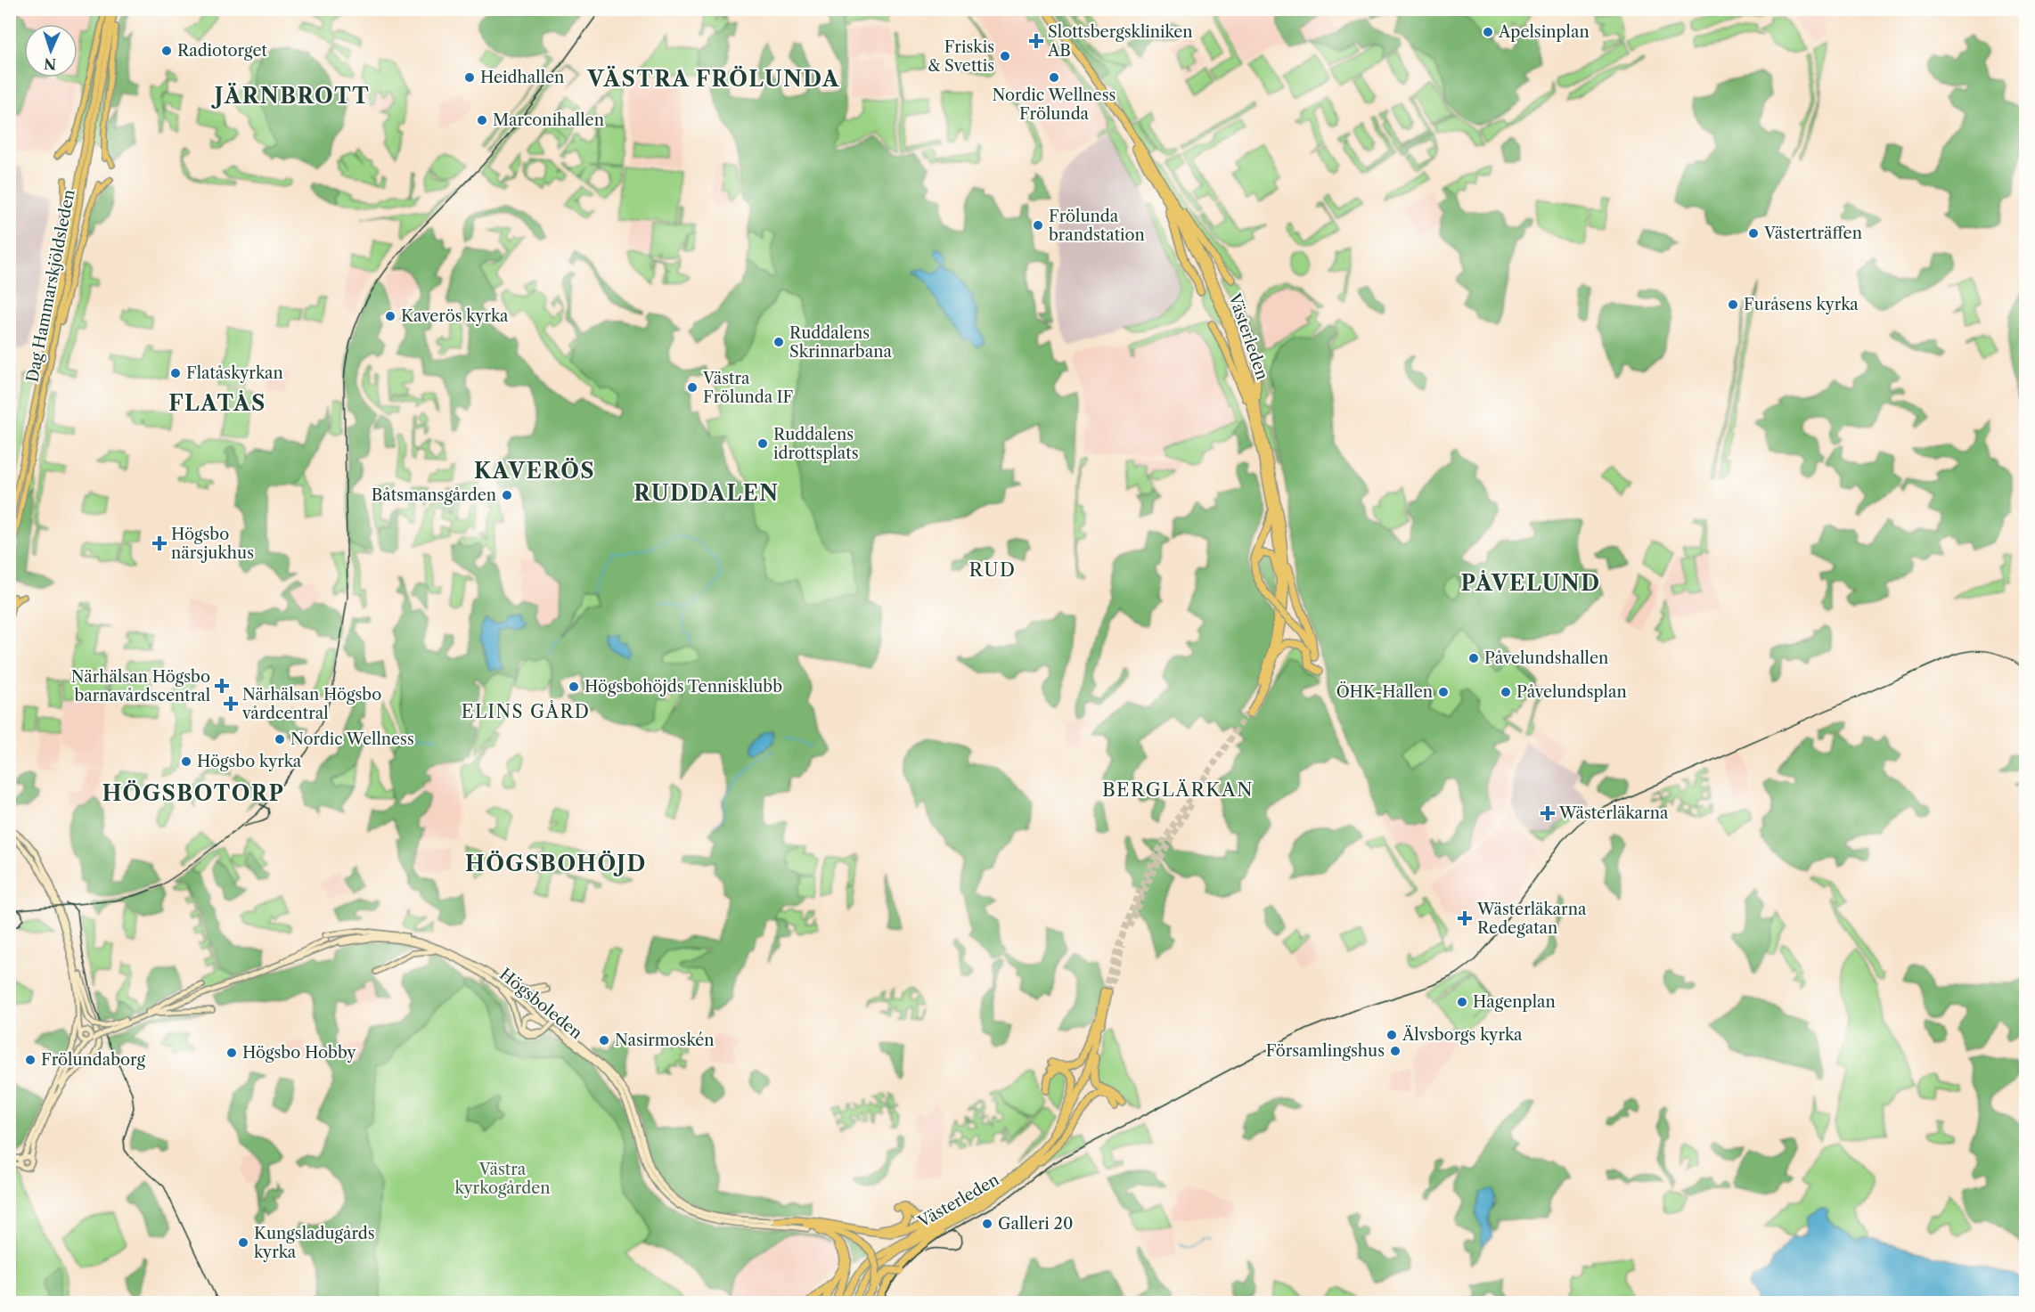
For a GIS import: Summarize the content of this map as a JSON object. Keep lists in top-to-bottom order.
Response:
{
  "streets": {
    "highway": ["Västerleden"],
    "main road": ["Dag Hammarskjöldsleden", "Högsboleden"]
  },
  "districts": [
    "VÄSTRA FRÖLUNDA",
    "JÄRNBROTT",
    "FLATÅS",
    "KAVERÖS",
    "RUDDALEN",
    "RUD",
    "PÅVELUND",
    "ELINS GÅRD",
    "BERGLÄRKAN",
    "HÖGSBOTORP",
    "HÖGSBOHÖJD"
  ],
  "parks": ["Västra kyrkogården"],
  "places": {
    "other": [
      "Apelsinplan",
      "Radiotorget",
      "Friskis & Svettis",
      "Heidhallen",
      "Nordic Wellness Frölunda",
      "Marconihallen",
      "Frölunda brandstation",
      "Västerträffen",
      "Furåsens kyrka",
      "Kaverös kyrka",
      "Ruddalens Skrinnarbana",
      "Flatåskyrkan",
      "Västra Frölunda IF",
      "Ruddalens idrottsplats",
      "Båtsmansgården",
      "Påvelundshallen",
      "Högsbohöjds Tennisklubb",
      "ÖHK-Hallen",
      "Påvelundsplan",
      "Nordic Wellness",
      "Högsbo kyrka",
      "Hagenplan",
      "Älvsborgs kyrka",
      "Nasirmoskén",
      "Församlingshus",
      "Högsbo Hobby",
      "Frölundaborg",
      "Galleri 20",
      "Kungsladugårds kyrka"
    ],
    "health": [
      "Slottsbergskliniken AB",
      "Högsbo närsjukhus",
      "Närhälsan Högsbo barnavårdscentral",
      "Närhälsan Högsbo vårdcentral",
      "Wästerläkarna",
      "Wästerläkarna Redegatan"
    ]
  },
  "north": "bottom"
}
